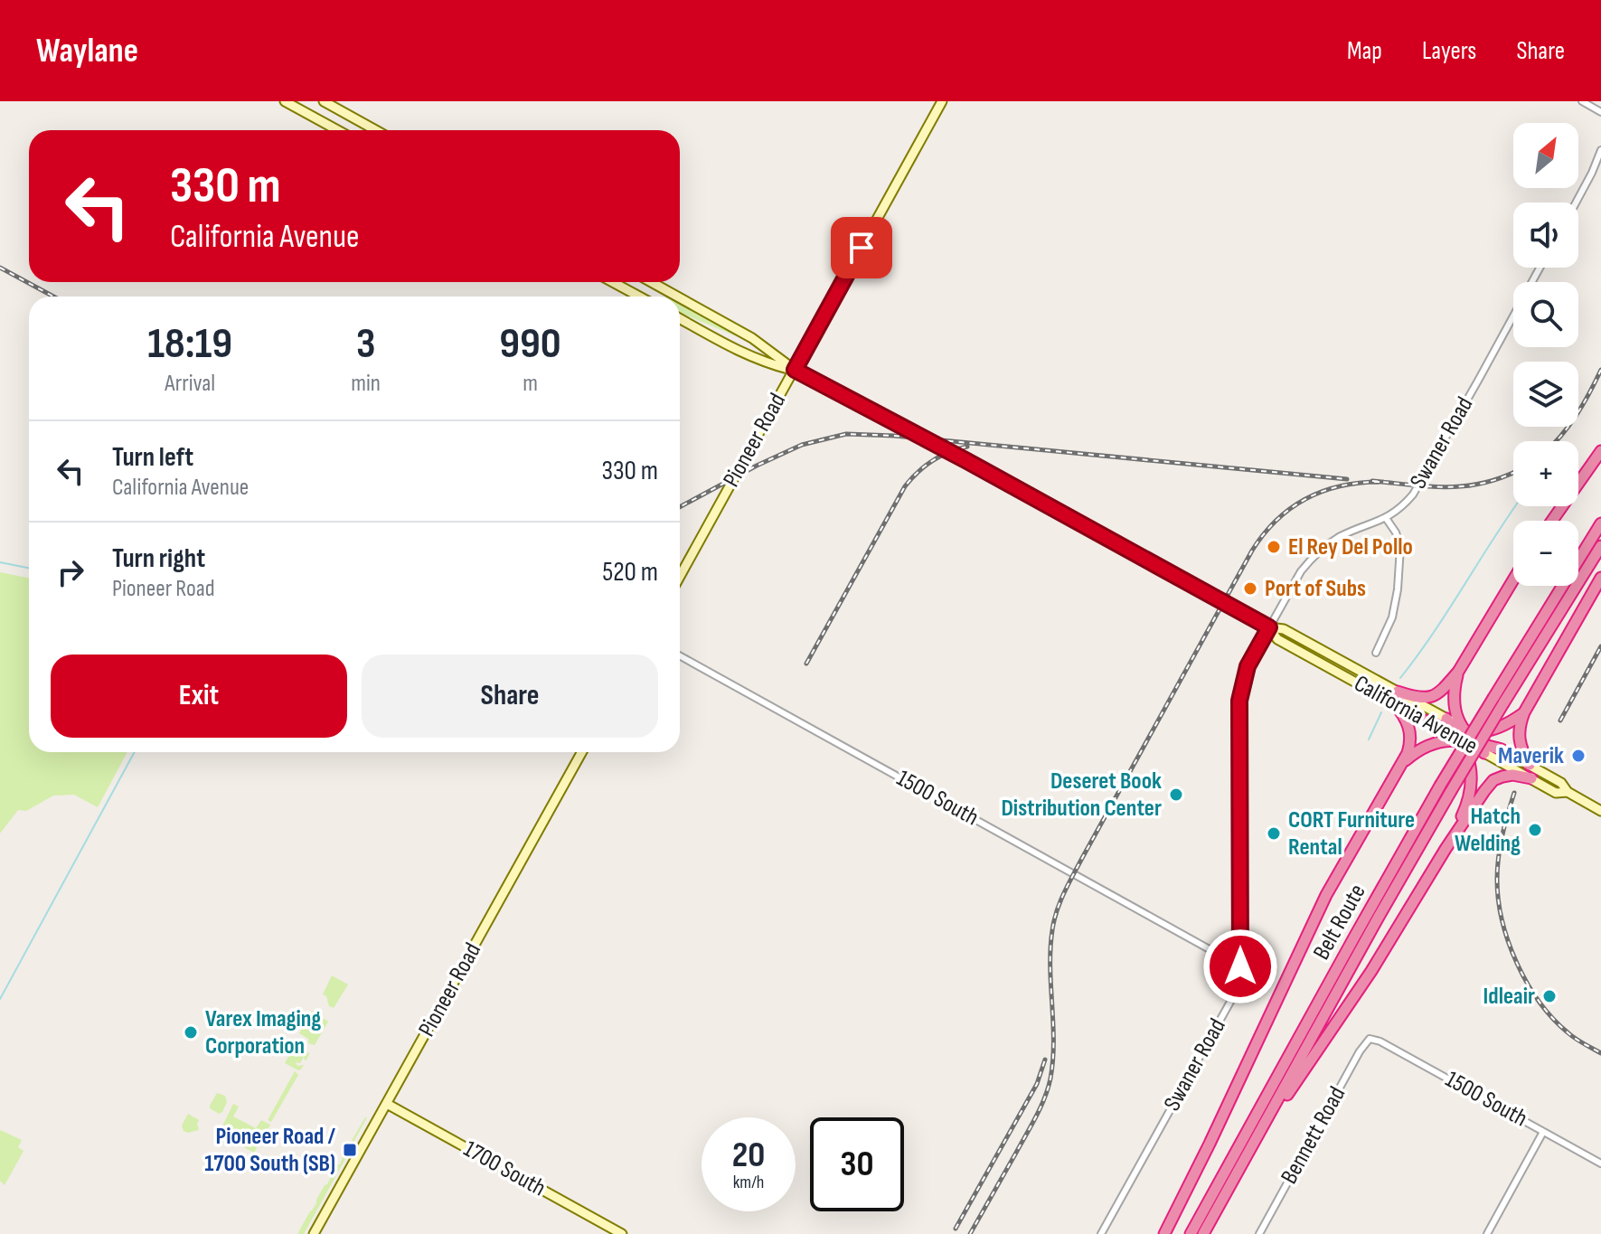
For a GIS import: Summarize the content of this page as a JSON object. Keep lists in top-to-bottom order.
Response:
{
  "streets": {
    "highway": ["Belt Route"],
    "main road": ["Pioneer Road", "California Avenue", "1700 South"],
    "street": ["Swaner Road", "1500 South", "Bennett Road"]
  },
  "crossings": [
    ["Pioneer Road", "California Avenue"],
    ["Pioneer Road", "1700 South"],
    ["Swaner Road", "California Avenue"],
    ["Swaner Road", "1500 South"],
    ["1500 South", "Bennett Road"]
  ],
  "places": {
    "other": [
      "El Rey Del Pollo",
      "Port of Subs",
      "Maverik",
      "Deseret Book Distribution Center",
      "Hatch Welding",
      "CORT Furniture Rental",
      "Idleair",
      "Varex Imaging Corporation"
    ],
    "transit": ["Pioneer Road / 1700 South (SB)"]
  },
  "north": "top right",
  "page": {
    "header": "Waylane",
    "nav": ["Map", "Layers", "Share"],
    "map_buttons": ["+", "−"],
    "turn": ["330 m", "California Avenue"],
    "eta": [
      "18:19",
      "Arrival",
      "3",
      "min",
      "990",
      "m"
    ],
    "list": [
      {
        "name": "Turn left",
        "note": "California Avenue",
        "value": "330 m"
      },
      {
        "name": "Turn right",
        "note": "Pioneer Road",
        "value": "520 m"
      }
    ],
    "buttons": ["Exit", "Share"],
    "speed": "20 km/h",
    "limit": "30"
  }
}
